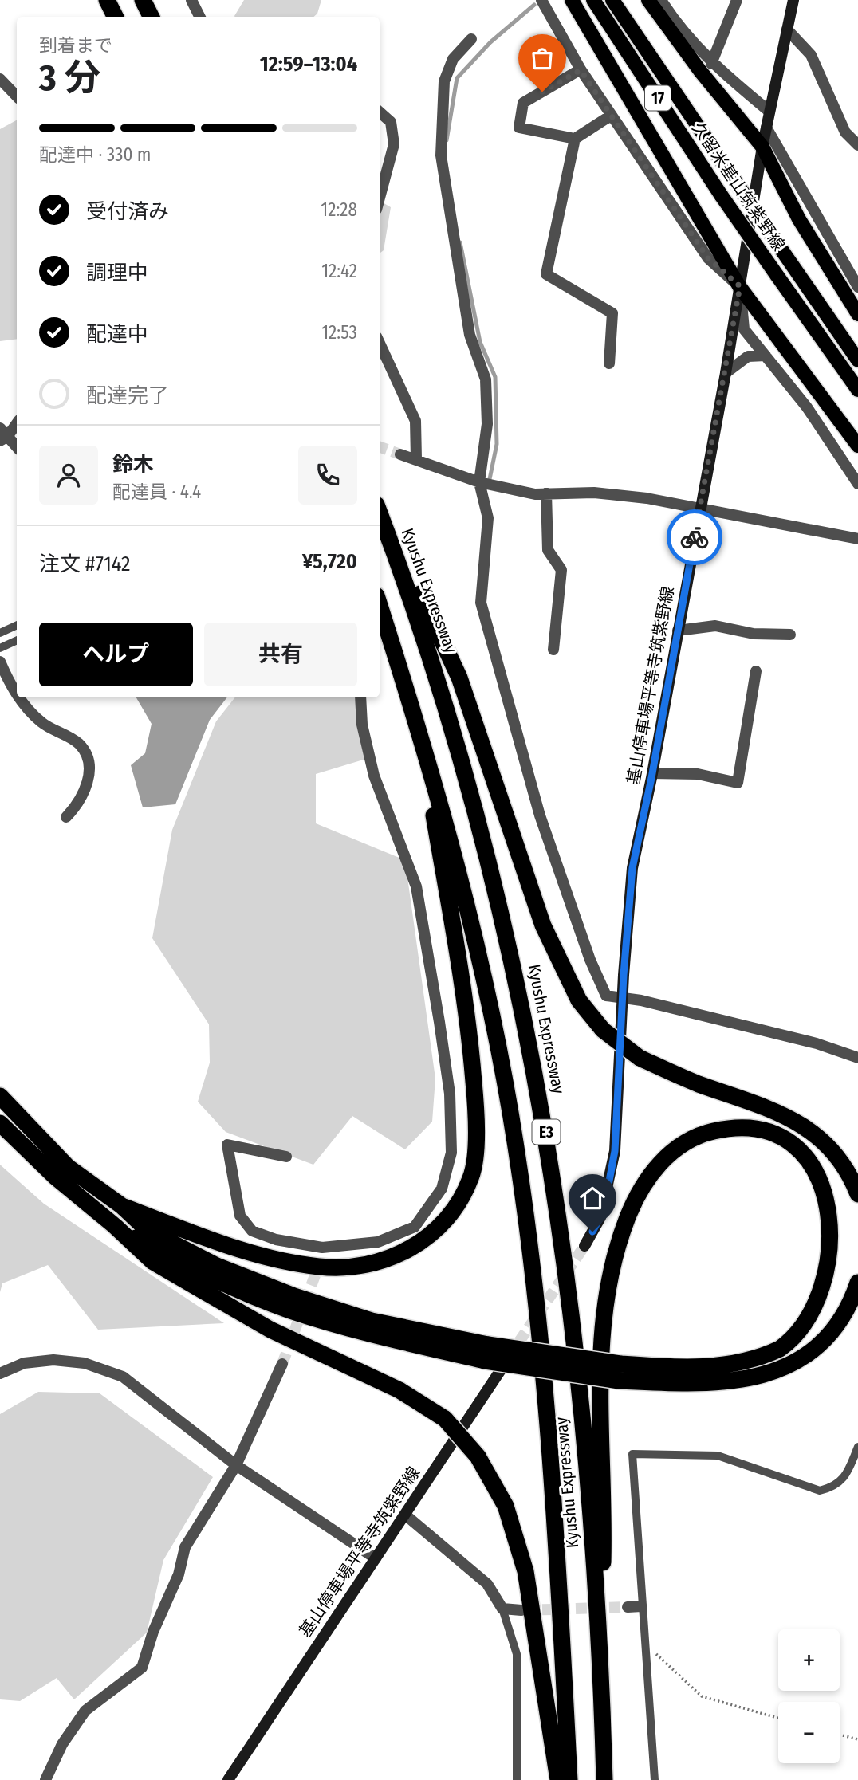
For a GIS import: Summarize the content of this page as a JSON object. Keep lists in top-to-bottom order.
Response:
{
  "streets": {
    "highway": ["Kyushu Expressway", "E3"],
    "main road": ["17", "久留米基山筑紫野線", "基山停車場平等寺筑紫野線"]
  },
  "page": {
    "heading": ["3 分", "到着まで", "12:59–13:04"],
    "panel": [
      "鈴木",
      "配達員 · 4.4",
      "注文 #7142",
      "¥5,720"
    ],
    "bar": "配達中 · 330 m",
    "list": [
      ["受付済み", "12:28"],
      ["調理中", "12:42"],
      ["配達中", "12:53"],
      "配達完了"
    ],
    "buttons": ["ヘルプ", "共有"],
    "map_buttons": ["+", "−"]
  }
}
